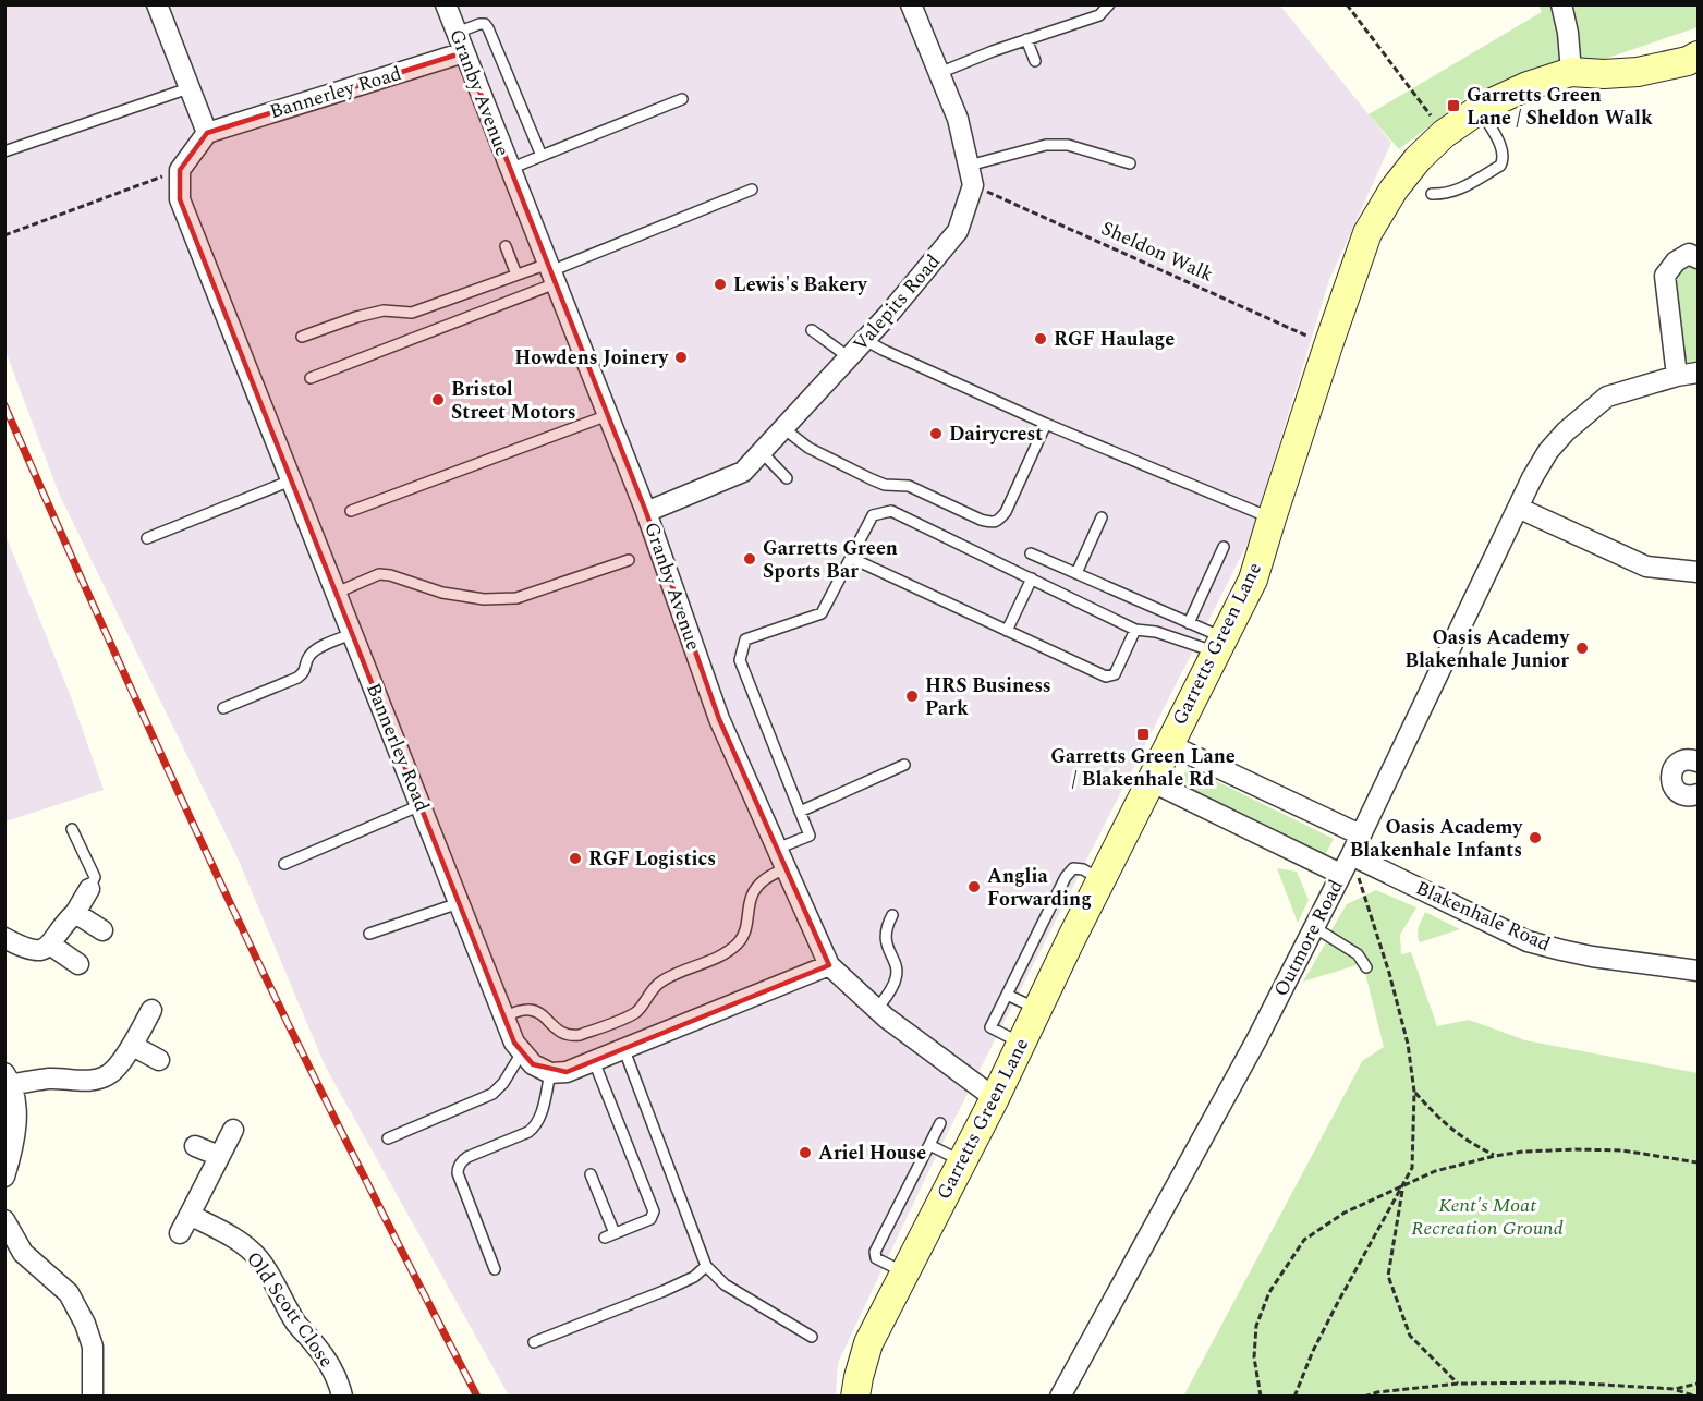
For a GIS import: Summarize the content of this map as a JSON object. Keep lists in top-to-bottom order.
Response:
{
  "streets": {
    "street": [
      "Bannerley Road",
      "Granby Avenue",
      "Valepits Road",
      "Garretts Green Lane",
      "Blakenhale Road",
      "Outmore Road",
      "Old Scott Close"
    ],
    "path": ["Sheldon Walk"]
  },
  "crossings": [
    ["Bannerley Road", "Granby Avenue"],
    ["Granby Avenue", "Valepits Road"],
    ["Granby Avenue", "Garretts Green Lane"],
    ["Sheldon Walk", "Valepits Road"],
    ["Sheldon Walk", "Garretts Green Lane"],
    ["Blakenhale Road", "Outmore Road"]
  ],
  "parks": ["Kent's Moat Recreation Ground"],
  "places": {
    "transit": ["Garretts Green Lane / Sheldon Walk", "Garretts Green Lane / Blakenhale Rd"],
    "other": [
      "Lewis's Bakery",
      "RGF Haulage",
      "Howdens Joinery",
      "Bristol Street Motors",
      "Dairycrest",
      "Garretts Green Sports Bar",
      "Oasis Academy Blakenhale Junior",
      "HRS Business Park",
      "Oasis Academy Blakenhale Infants",
      "RGF Logistics",
      "Anglia Forwarding",
      "Ariel House"
    ]
  }
}
